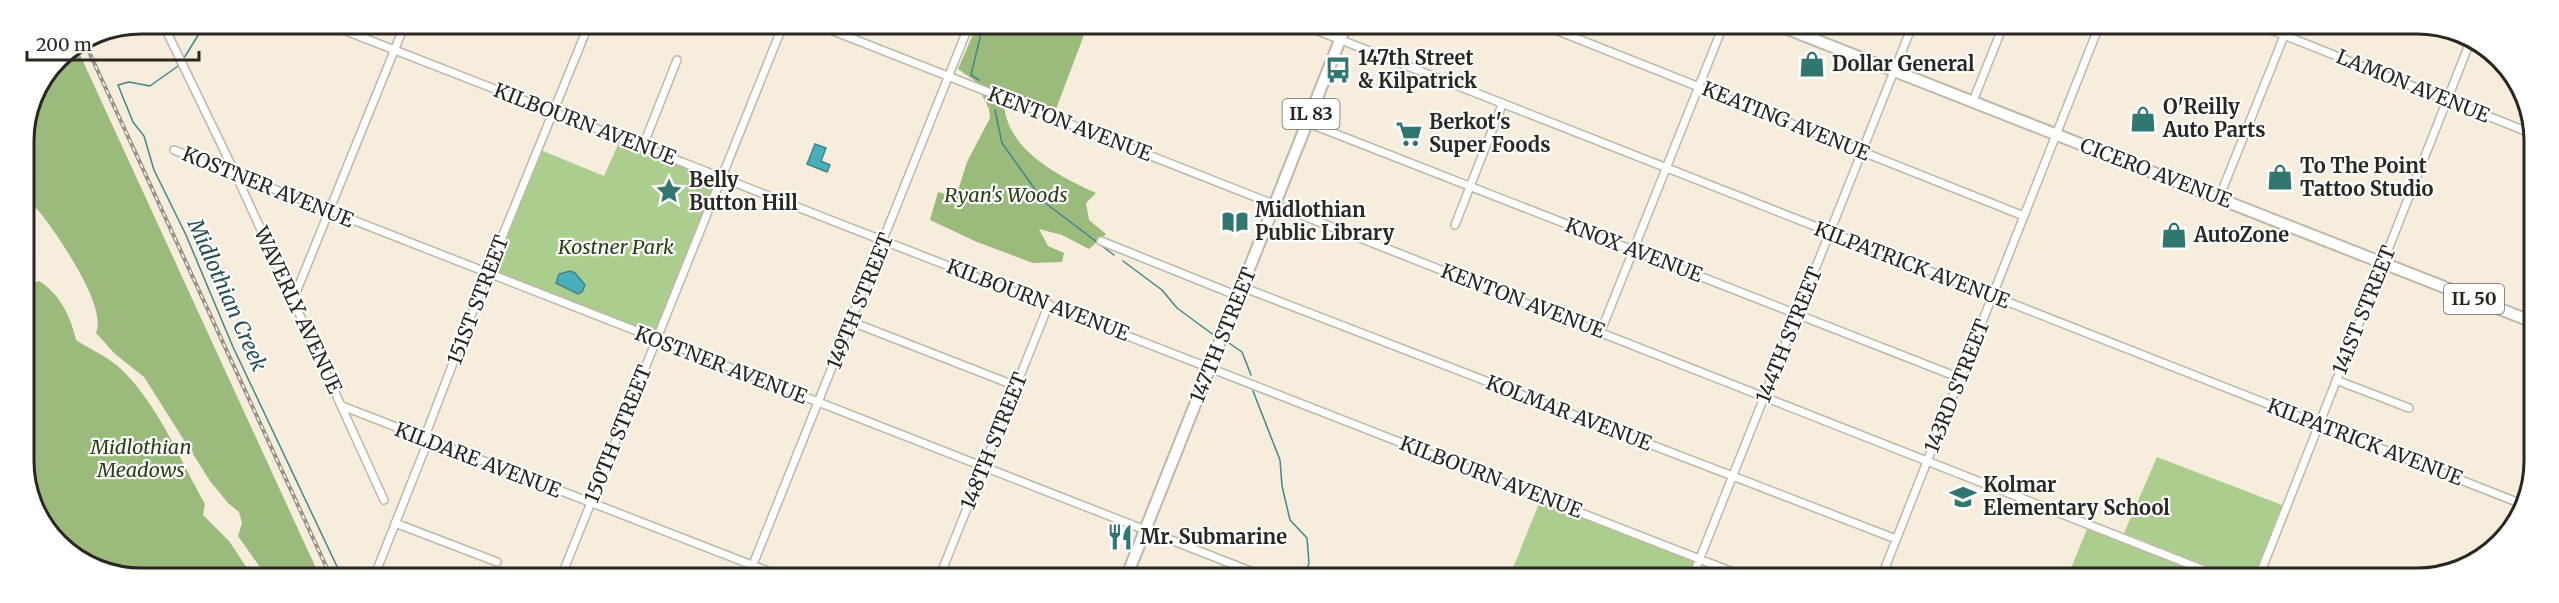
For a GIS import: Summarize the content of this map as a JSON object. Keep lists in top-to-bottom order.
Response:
{
  "streets": {
    "main road": [
      "IL 83",
      "CICERO AVENUE",
      "IL 50",
      "147TH STREET"
    ],
    "street": [
      "LAMON AVENUE",
      "KEATING AVENUE",
      "KILBOURN AVENUE",
      "KENTON AVENUE",
      "KOSTNER AVENUE",
      "KNOX AVENUE",
      "KILPATRICK AVENUE",
      "151ST STREET",
      "149TH STREET",
      "WAVERLY AVENUE",
      "141ST STREET",
      "144TH STREET",
      "143RD STREET",
      "KOLMAR AVENUE",
      "150TH STREET",
      "148TH STREET",
      "KILDARE AVENUE"
    ]
  },
  "crossings": [
    ["LAMON AVENUE", "141ST STREET"],
    ["KEATING AVENUE", "144TH STREET"],
    ["KEATING AVENUE", "143RD STREET"],
    ["KILBOURN AVENUE", "151ST STREET"],
    ["KILBOURN AVENUE", "149TH STREET"],
    ["KILBOURN AVENUE", "147TH STREET"],
    ["KILBOURN AVENUE", "144TH STREET"],
    ["KILBOURN AVENUE", "150TH STREET"],
    ["KILBOURN AVENUE", "148TH STREET"],
    ["KENTON AVENUE", "149TH STREET"],
    ["KENTON AVENUE", "147TH STREET"],
    ["KENTON AVENUE", "144TH STREET"],
    ["KENTON AVENUE", "143RD STREET"],
    ["CICERO AVENUE", "141ST STREET"],
    ["CICERO AVENUE", "144TH STREET"],
    ["CICERO AVENUE", "143RD STREET"],
    ["KOSTNER AVENUE", "151ST STREET"],
    ["KOSTNER AVENUE", "149TH STREET"],
    ["KOSTNER AVENUE", "WAVERLY AVENUE"],
    ["KOSTNER AVENUE", "147TH STREET"],
    ["KOSTNER AVENUE", "150TH STREET"],
    ["KOSTNER AVENUE", "148TH STREET"],
    ["KNOX AVENUE", "147TH STREET"],
    ["KNOX AVENUE", "144TH STREET"],
    ["KNOX AVENUE", "143RD STREET"],
    ["KILPATRICK AVENUE", "141ST STREET"],
    ["KILPATRICK AVENUE", "147TH STREET"],
    ["KILPATRICK AVENUE", "144TH STREET"],
    ["KILPATRICK AVENUE", "143RD STREET"],
    ["151ST STREET", "KILDARE AVENUE"],
    ["149TH STREET", "KILDARE AVENUE"],
    ["WAVERLY AVENUE", "KILDARE AVENUE"],
    ["147TH STREET", "KOLMAR AVENUE"],
    ["144TH STREET", "KOLMAR AVENUE"],
    ["143RD STREET", "KOLMAR AVENUE"],
    ["150TH STREET", "KILDARE AVENUE"]
  ],
  "water": ["Midlothian Creek"],
  "parks": ["Ryan's Woods", "Kostner Park", "Midlothian Meadows"],
  "places": {
    "shop": [
      "Dollar General",
      "O'Reilly Auto Parts",
      "To The Point Tattoo Studio",
      "AutoZone"
    ],
    "bus stop": ["147th Street & Kilpatrick"],
    "supermarket": ["Berkot's Super Foods"],
    "place": ["Belly Button Hill"],
    "library": ["Midlothian Public Library"],
    "school or university": ["Kolmar Elementary School"],
    "restaurant": ["Mr. Submarine"]
  },
  "scale_bar": "200 m"
}
